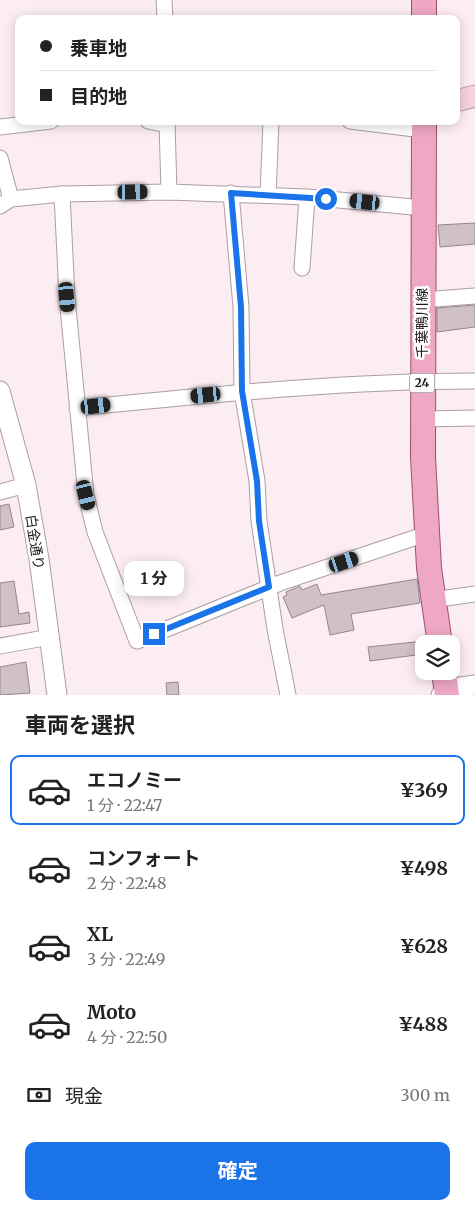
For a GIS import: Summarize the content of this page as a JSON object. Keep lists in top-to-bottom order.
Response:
{
  "streets": {
    "main road": ["千葉鴨川線", "24"],
    "street": ["白金通り"]
  },
  "page": {
    "banner": ["乗車地", "目的地"],
    "bubble": "1 分",
    "heading": "車両を選択",
    "list": [
      {
        "name": "エコノミー",
        "note": "1 分 · 22:47",
        "value": "¥369"
      },
      {
        "name": "コンフォート",
        "note": "2 分 · 22:48",
        "value": "¥498"
      },
      {
        "name": "XL",
        "note": "3 分 · 22:49",
        "value": "¥628"
      },
      {
        "name": "Moto",
        "note": "4 分 · 22:50",
        "value": "¥488"
      }
    ],
    "pay": ["現金", "300 m"],
    "buttons": "確定"
  }
}
